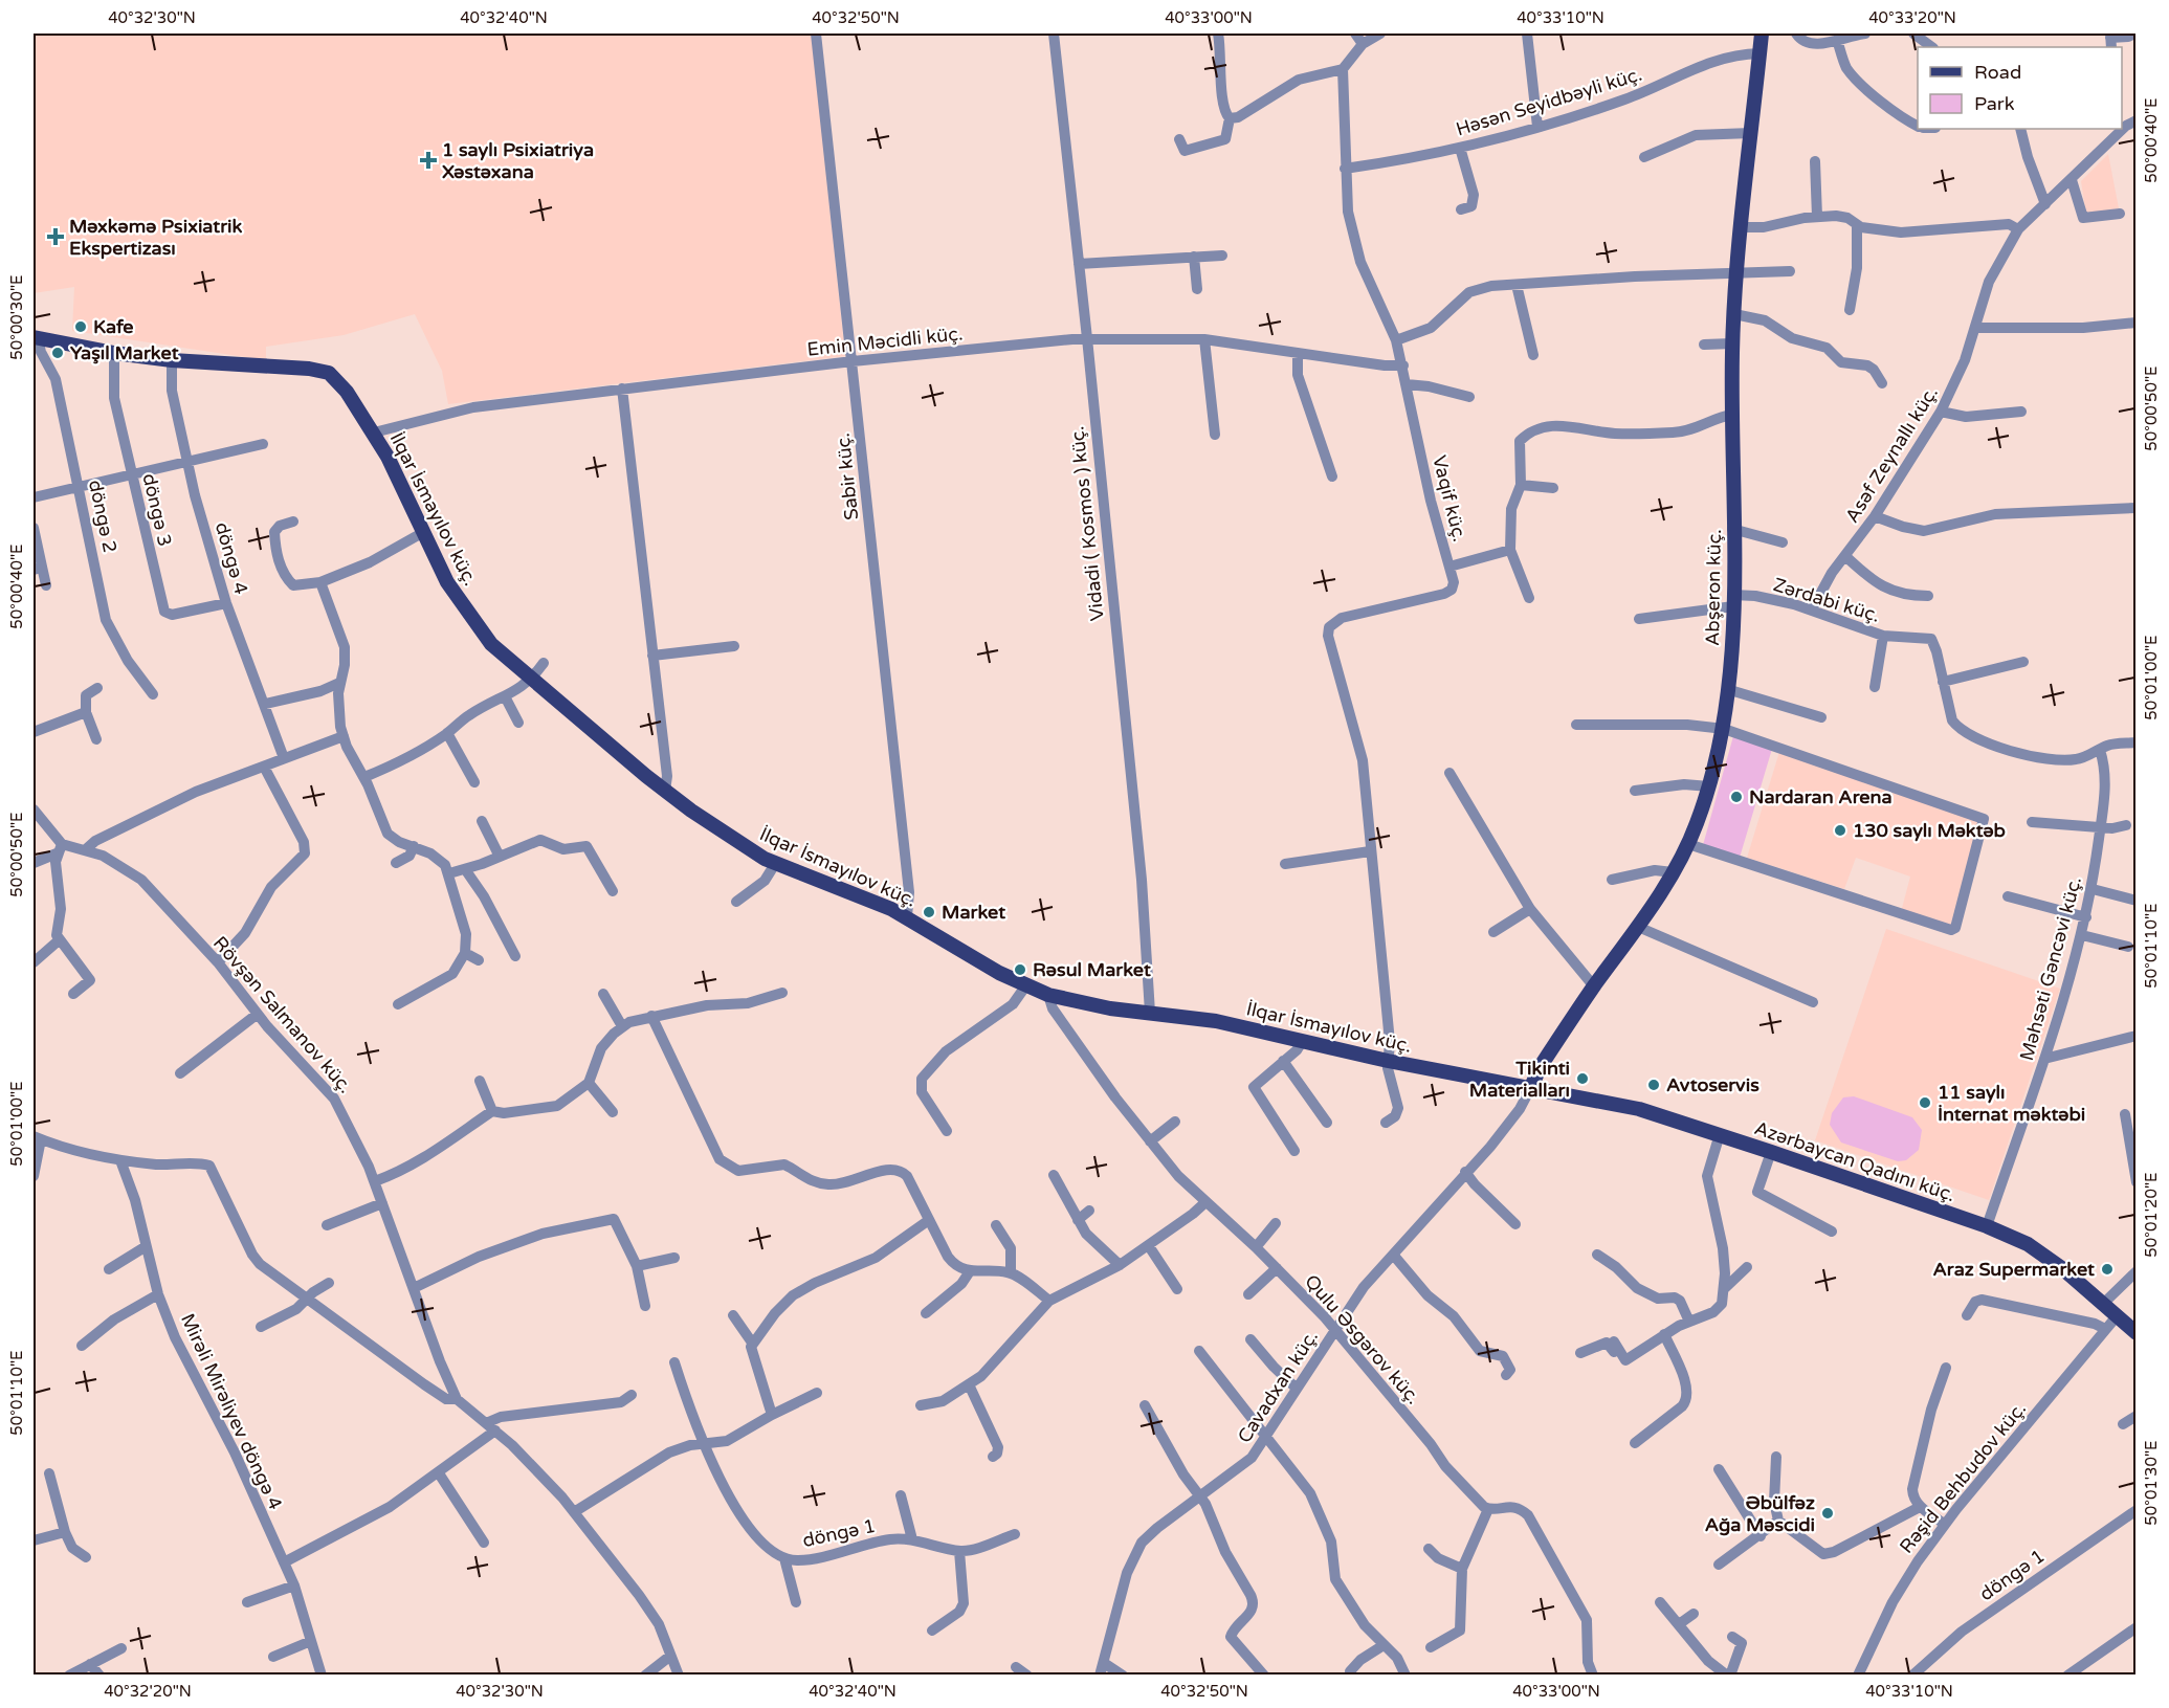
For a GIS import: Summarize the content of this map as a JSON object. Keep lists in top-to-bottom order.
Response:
{
  "streets": {
    "main road": ["İlqar İsmayılov küç.", "Abşeron küç.", "Azərbaycan Qadını küç."],
    "street": [
      "Həsən Seyidbəyli küç.",
      "Emin Məcidli küç.",
      "Asəf Zeynallı küç.",
      "Sabir küç.",
      "Vaqif küç.",
      "döngə 3",
      "döngə 2",
      "Vidadi ( Kosmos ) küç.",
      "döngə 4",
      "Zərdabi küç.",
      "Məhsəti Gəncəvi küç.",
      "Rövşən Salmanov küç.",
      "Qulu Əsgərov küç.",
      "Cavadxan küç.",
      "Mirəli Mirəliyev döngə 4",
      "Rəşid Behbudov küç.",
      "döngə 1"
    ]
  },
  "crossings": [
    ["Həsən Seyidbəyli küç.", "Vaqif küç."],
    ["Həsən Seyidbəyli küç.", "Abşeron küç."],
    ["Emin Məcidli küç.", "Sabir küç."],
    ["Emin Məcidli küç.", "Vaqif küç."],
    ["Emin Məcidli küç.", "İlqar İsmayılov küç."],
    ["Emin Məcidli küç.", "Vidadi ( Kosmos ) küç."],
    ["Asəf Zeynallı küç.", "Zərdabi küç."],
    ["Sabir küç.", "İlqar İsmayılov küç."],
    ["Vaqif küç.", "İlqar İsmayılov küç."],
    ["İlqar İsmayılov küç.", "döngə 3"],
    ["İlqar İsmayılov küç.", "döngə 2"],
    ["İlqar İsmayılov küç.", "Vidadi ( Kosmos ) küç."],
    ["İlqar İsmayılov küç.", "döngə 4"],
    ["İlqar İsmayılov küç.", "Abşeron küç."],
    ["İlqar İsmayılov küç.", "Azərbaycan Qadını küç."],
    ["İlqar İsmayılov küç.", "Qulu Əsgərov küç."],
    ["İlqar İsmayılov küç.", "Cavadxan küç."],
    ["döngə 3", "döngə 4"],
    ["Abşeron küç.", "Zərdabi küç."],
    ["Abşeron küç.", "Azərbaycan Qadını küç."],
    ["Abşeron küç.", "Cavadxan küç."],
    ["Zərdabi küç.", "Məhsəti Gəncəvi küç."],
    ["Məhsəti Gəncəvi küç.", "Azərbaycan Qadını küç."],
    ["Azərbaycan Qadını küç.", "Cavadxan küç."],
    ["Azərbaycan Qadını küç.", "Rəşid Behbudov küç."],
    ["Qulu Əsgərov küç.", "Cavadxan küç."]
  ],
  "places": {
    "health": ["1 saylı Psixiatriya Xəstəxana", "Məxkəmə Psixiatrik Ekspertizası"],
    "other": [
      "Kafe",
      "Yaşıl Market",
      "Nardaran Arena",
      "130 saylı Məktəb",
      "Market",
      "Rəsul Market",
      "Tikinti Materialları",
      "Avtoservis",
      "11 saylı İnternat məktəbi",
      "Araz Supermarket",
      "Əbülfəz Ağa Məscidi"
    ]
  },
  "legend": ["Road", "Park"],
  "coordinates": [
    "40°32'30\"N",
    "40°32'40\"N",
    "40°32'50\"N",
    "40°33'00\"N",
    "40°33'10\"N",
    "40°33'20\"N",
    "50°00'40\"E",
    "50°00'30\"E",
    "50°00'50\"E",
    "50°01'00\"E",
    "50°01'10\"E",
    "50°01'20\"E",
    "50°01'30\"E",
    "40°32'20\"N"
  ]
}
